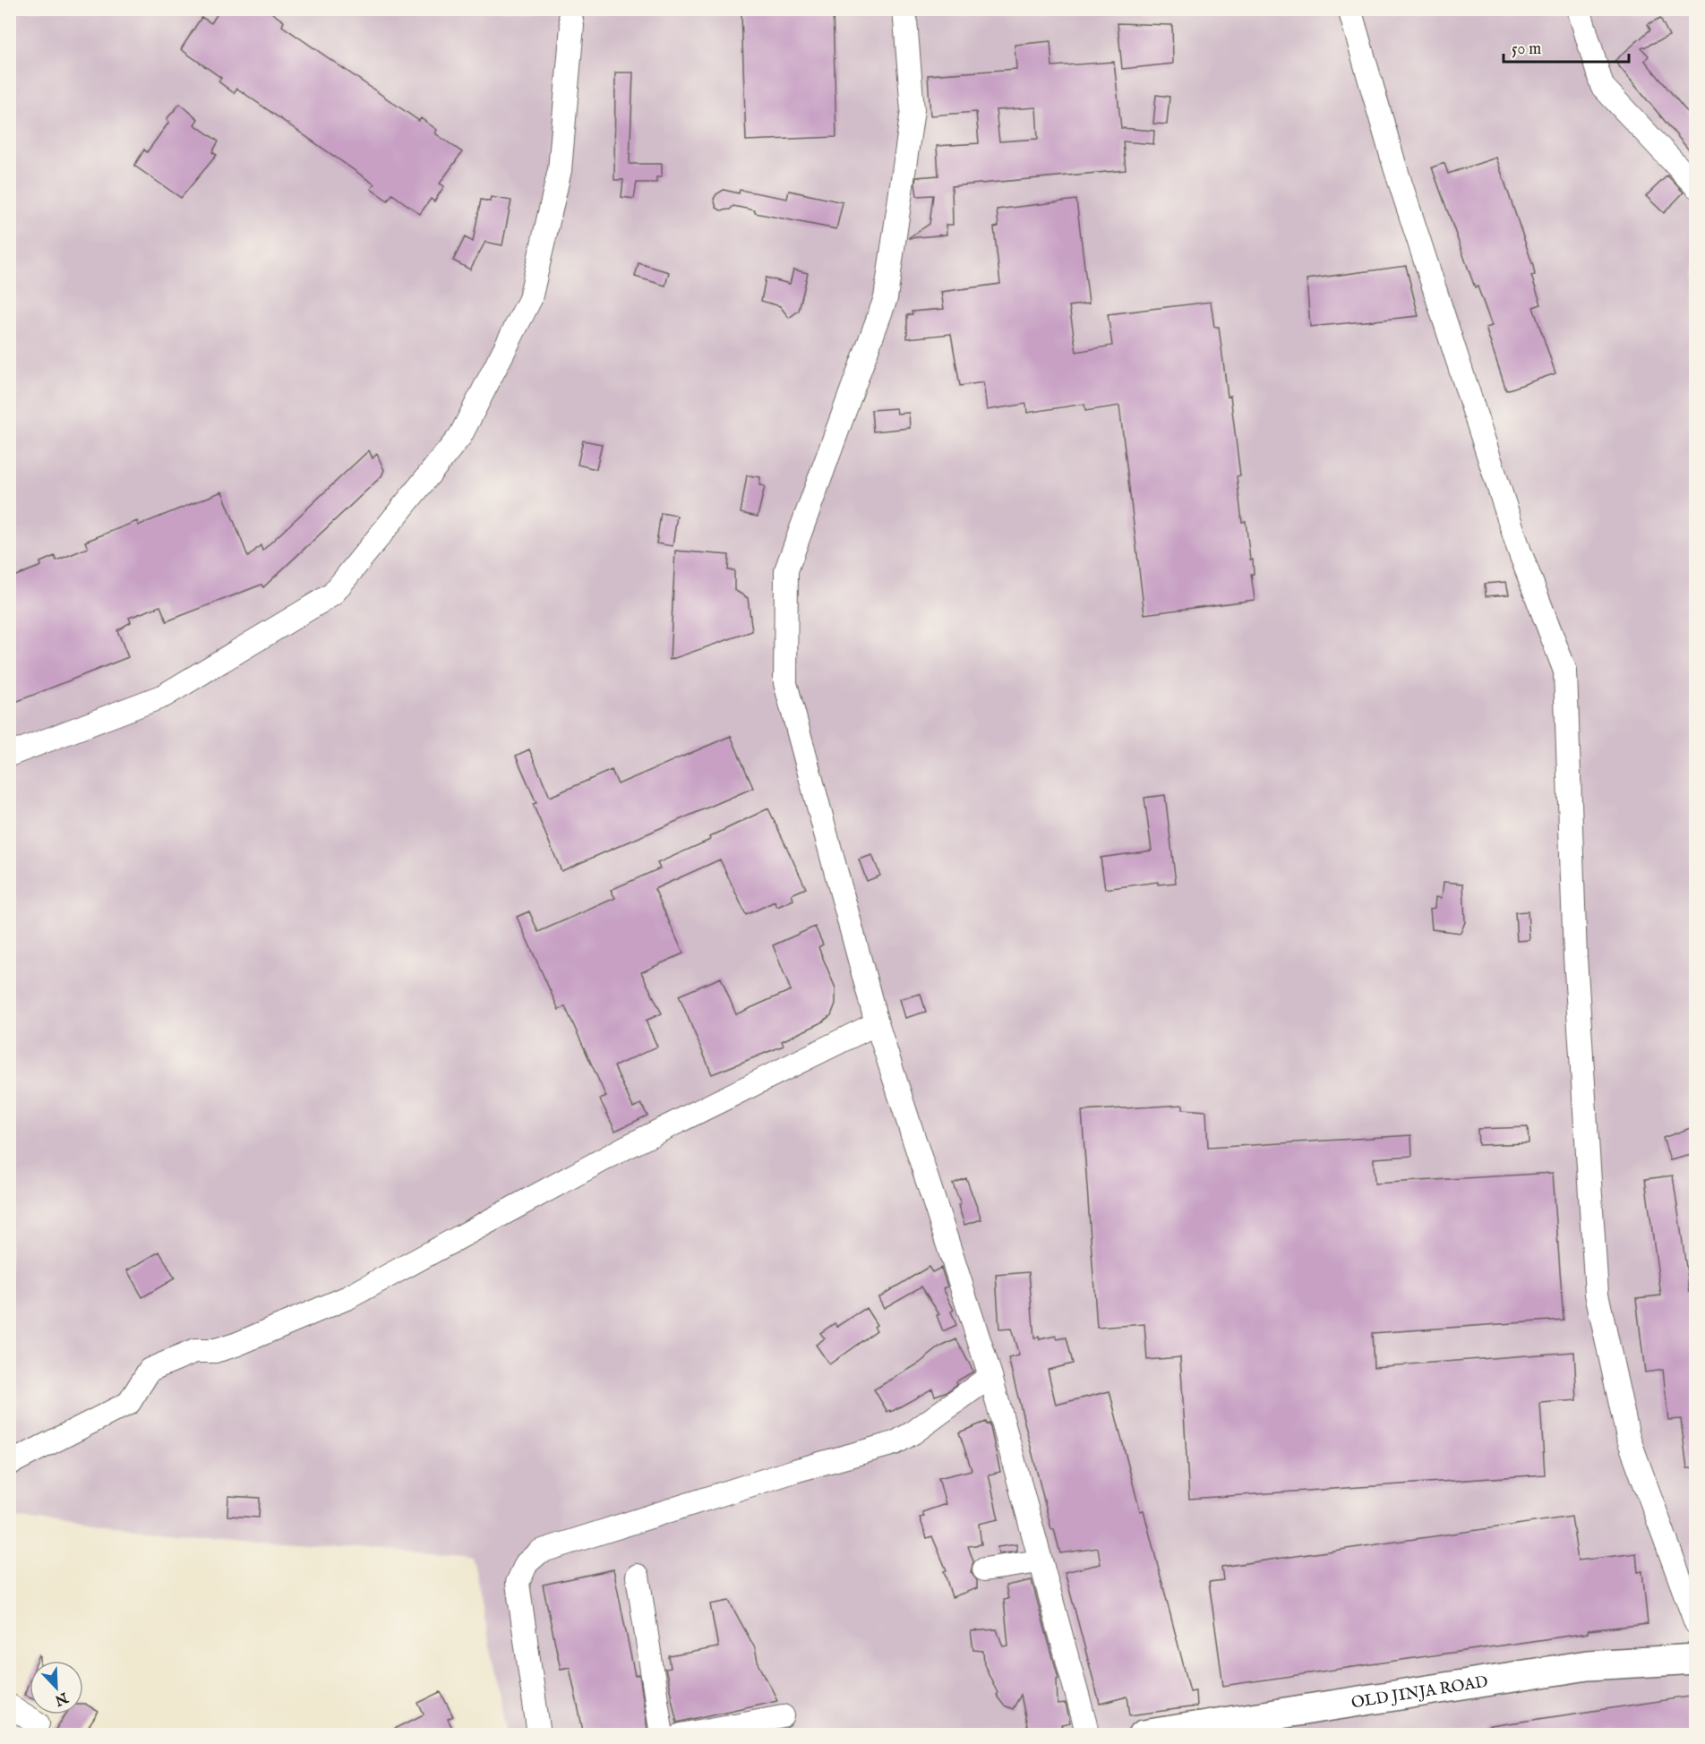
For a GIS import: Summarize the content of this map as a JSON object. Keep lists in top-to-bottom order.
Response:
{
  "streets": {
    "main road": ["OLD JINJA ROAD"]
  },
  "scale_bar": "50 m",
  "north": "bottom right"
}
